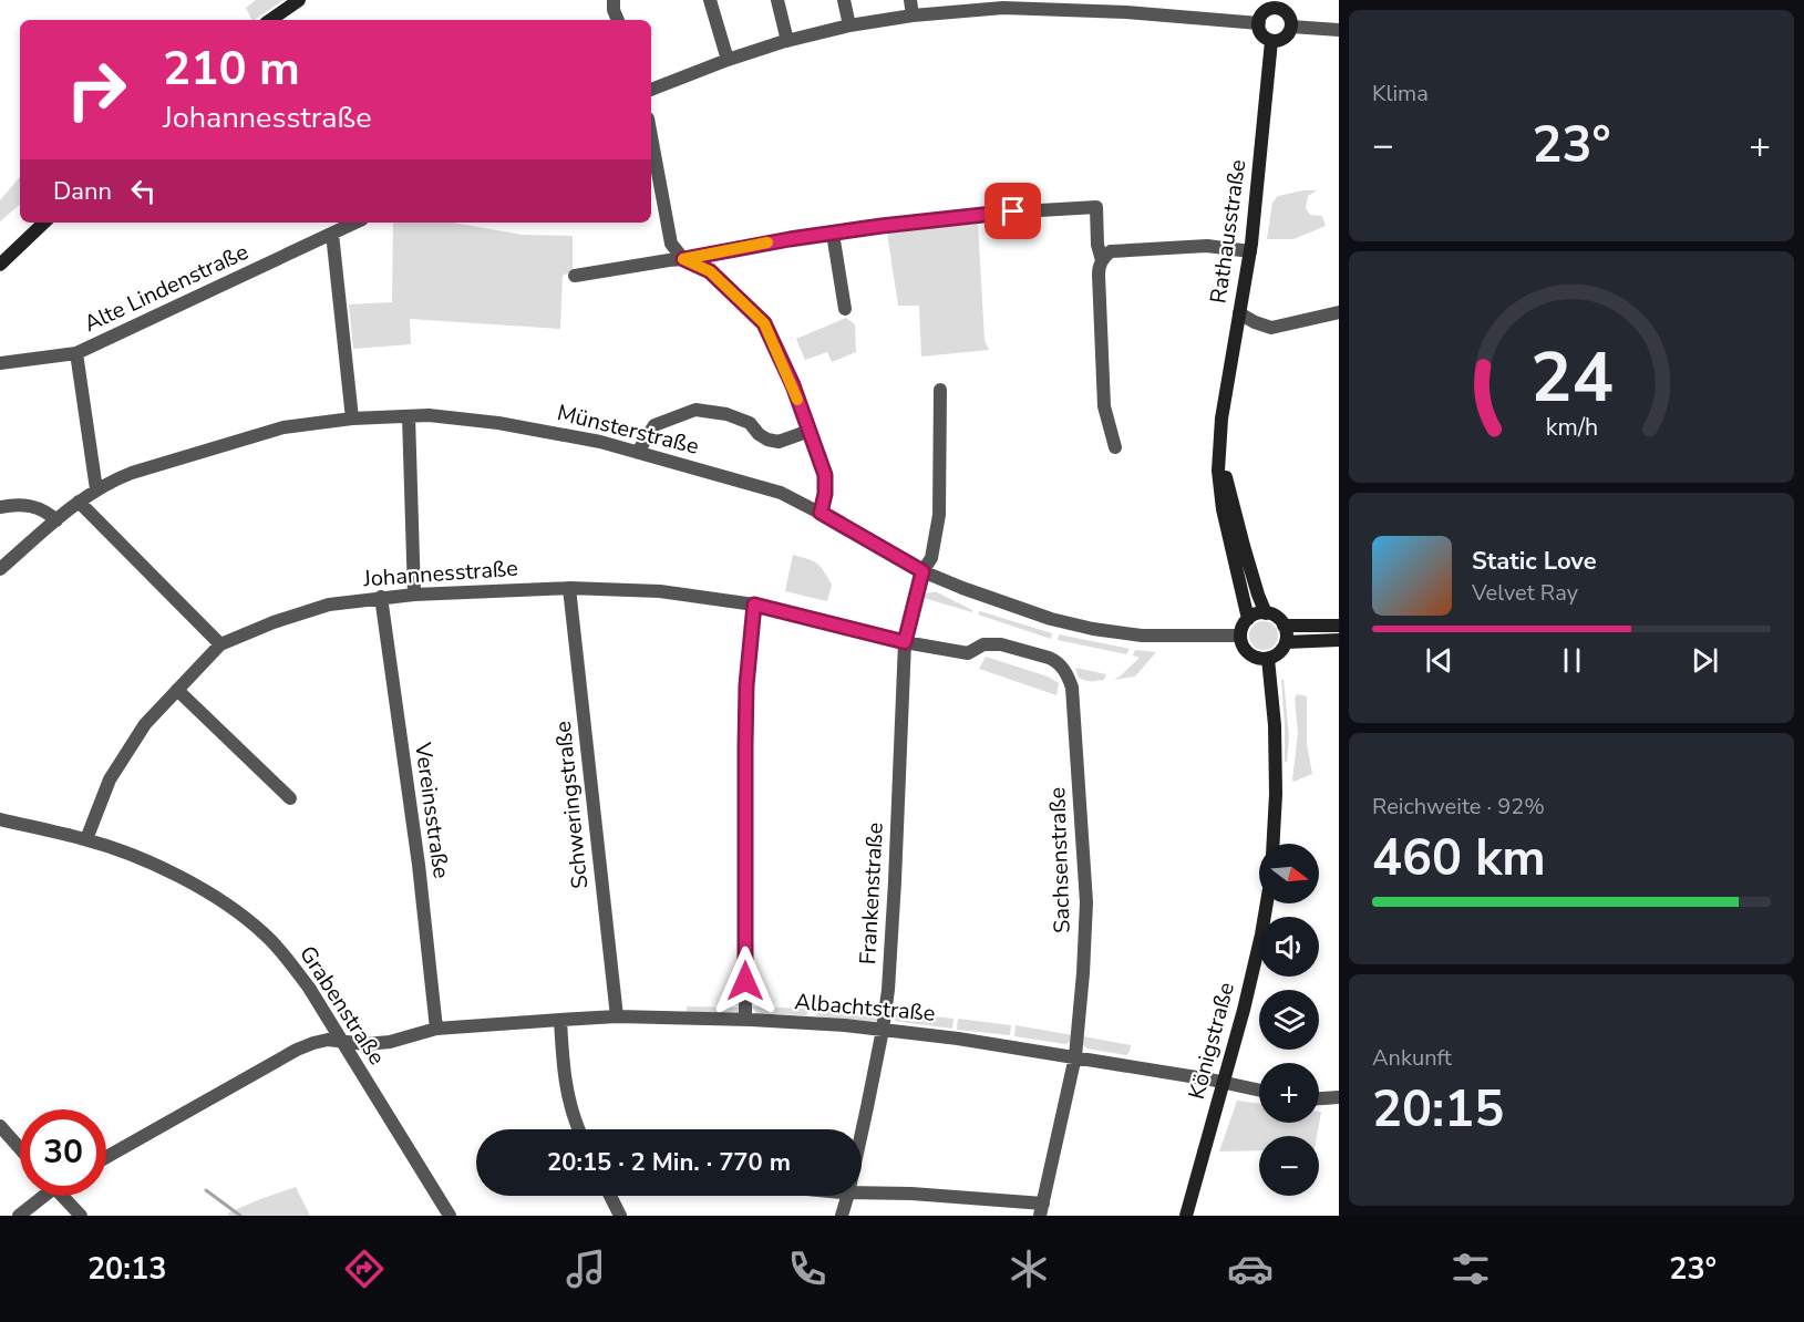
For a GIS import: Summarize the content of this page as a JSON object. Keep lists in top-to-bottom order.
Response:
{
  "streets": {
    "street": [
      "Rathausstraße",
      "Alte Lindenstraße",
      "Münsterstraße",
      "Johannesstraße",
      "Schweringstraße",
      "Vereinsstraße",
      "Sachsenstraße",
      "Frankenstraße",
      "Grabenstraße",
      "Albachtstraße",
      "Königstraße"
    ]
  },
  "crossings": [
    ["Alte Lindenstraße", "Münsterstraße"],
    ["Münsterstraße", "Frankenstraße"],
    ["Johannesstraße", "Schweringstraße"],
    ["Johannesstraße", "Vereinsstraße"],
    ["Johannesstraße", "Sachsenstraße"],
    ["Johannesstraße", "Frankenstraße"],
    ["Johannesstraße", "Grabenstraße"],
    ["Schweringstraße", "Albachtstraße"],
    ["Vereinsstraße", "Albachtstraße"],
    ["Sachsenstraße", "Frankenstraße"],
    ["Sachsenstraße", "Albachtstraße"],
    ["Frankenstraße", "Albachtstraße"],
    ["Grabenstraße", "Albachtstraße"],
    ["Albachtstraße", "Königstraße"]
  ],
  "north": "right",
  "page": {
    "tile": [
      "Klima",
      ["Reichweite · 92%", "460 km"],
      ["Ankunft", "20:15"]
    ],
    "turn": ["210 m", "Johannesstraße"],
    "heat": ["−", "23°", "+"],
    "then": "Dann",
    "song": ["Static Love", "Velvet Ray"],
    "map_buttons": ["+", "−"],
    "limit": "30",
    "trip": "20:15 · 2 Min. · 770 m",
    "tabs": ["20:13", "23°"],
    "gauge": ["24", "km/h"]
  }
}
